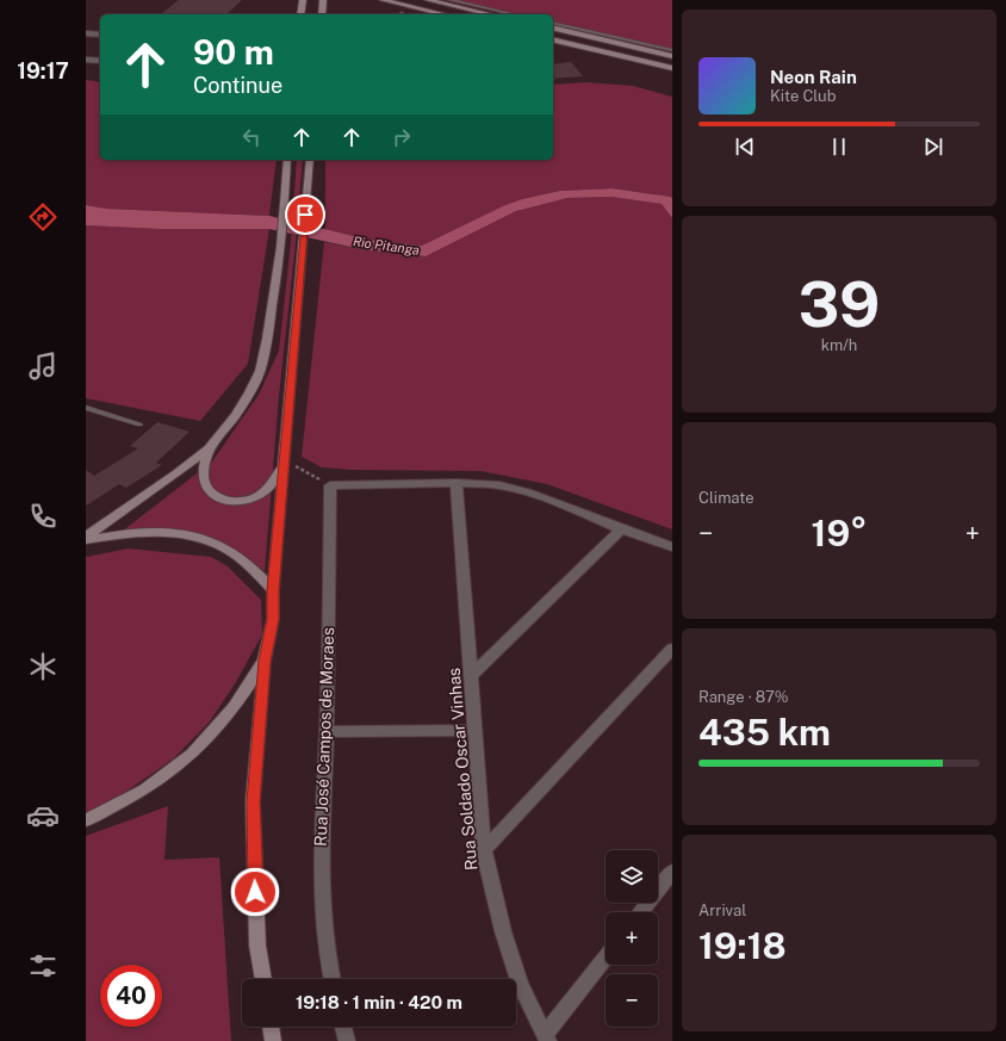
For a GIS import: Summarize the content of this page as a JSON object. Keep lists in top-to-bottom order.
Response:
{
  "streets": {
    "street": ["Rua José Campos de Moraes", "Rua Soldado Oscar Vinhas"]
  },
  "water": ["Rio Pitanga"],
  "page": {
    "tabs": "19:17",
    "turn": ["90 m", "Continue"],
    "song": ["Neon Rain", "Kite Club"],
    "tile": [
      ["39", "km/h"],
      "Climate",
      ["Range · 87%", "435 km"],
      ["Arrival", "19:18"]
    ],
    "heat": ["−", "19°", "+"],
    "map_buttons": ["+", "−"],
    "limit": "40",
    "trip": "19:18 · 1 min · 420 m"
  }
}
